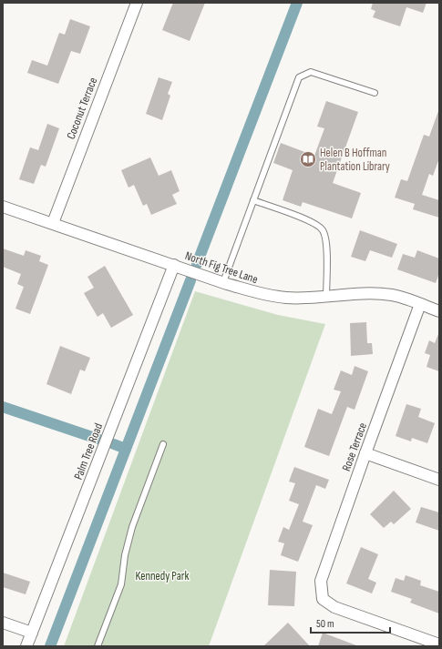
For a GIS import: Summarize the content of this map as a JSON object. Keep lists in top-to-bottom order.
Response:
{
  "streets": {
    "street": [
      "Coconut Terrace",
      "North Fig Tree Lane",
      "Rose Terrace",
      "Palm Tree Road"
    ]
  },
  "crossings": [
    ["Coconut Terrace", "North Fig Tree Lane"],
    ["North Fig Tree Lane", "Rose Terrace"],
    ["North Fig Tree Lane", "Palm Tree Road"]
  ],
  "parks": ["Kennedy Park"],
  "places": {
    "library": ["Helen B Hoffman Plantation Library"]
  },
  "scale_bar": "50 m"
}
